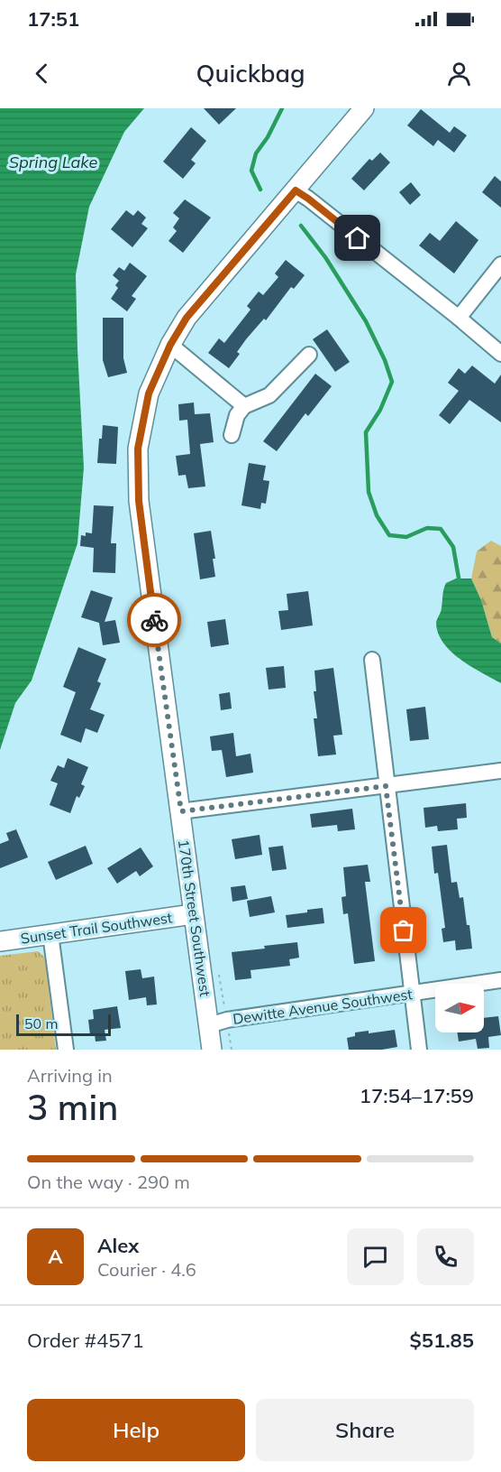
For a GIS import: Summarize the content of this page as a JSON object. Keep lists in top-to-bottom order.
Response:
{
  "streets": {
    "street": ["170th Street Southwest", "Sunset Trail Southwest", "Dewitte Avenue Southwest"]
  },
  "crossings": [
    ["170th Street Southwest", "Sunset Trail Southwest"],
    ["170th Street Southwest", "Dewitte Avenue Southwest"]
  ],
  "water": ["Spring Lake"],
  "scale_bar": "50 m",
  "north": "right",
  "page": {
    "status": "17:51",
    "header": "Quickbag",
    "scale": "50 m",
    "heading": ["3 min", "Arriving in", "17:54–17:59"],
    "panel": [
      "Alex",
      "Courier · 4.6",
      "Order #4571",
      "$51.85"
    ],
    "bar": "On the way · 290 m",
    "round": "A",
    "buttons": ["Help", "Share"]
  }
}
